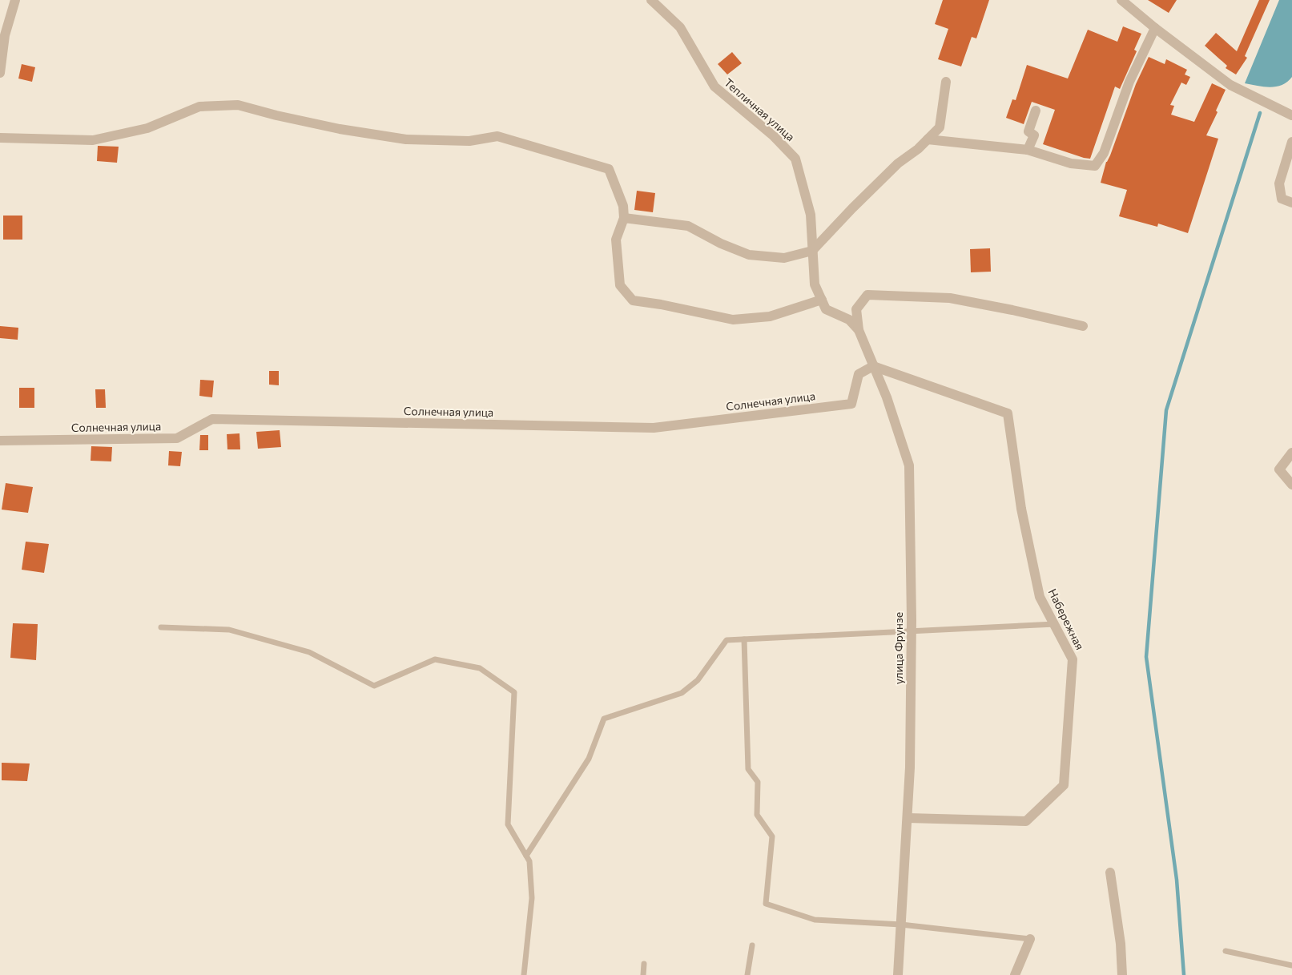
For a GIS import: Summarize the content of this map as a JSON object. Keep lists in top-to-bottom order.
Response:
{
  "streets": {
    "street": [
      "Тепличная улица",
      "Солнечная улица",
      "Набережная",
      "улица Фрунзе"
    ]
  },
  "crossings": [
    ["Тепличная улица", "улица Фрунзе"],
    ["Солнечная улица", "Набережная"],
    ["Солнечная улица", "улица Фрунзе"],
    ["Набережная", "улица Фрунзе"]
  ]
}
